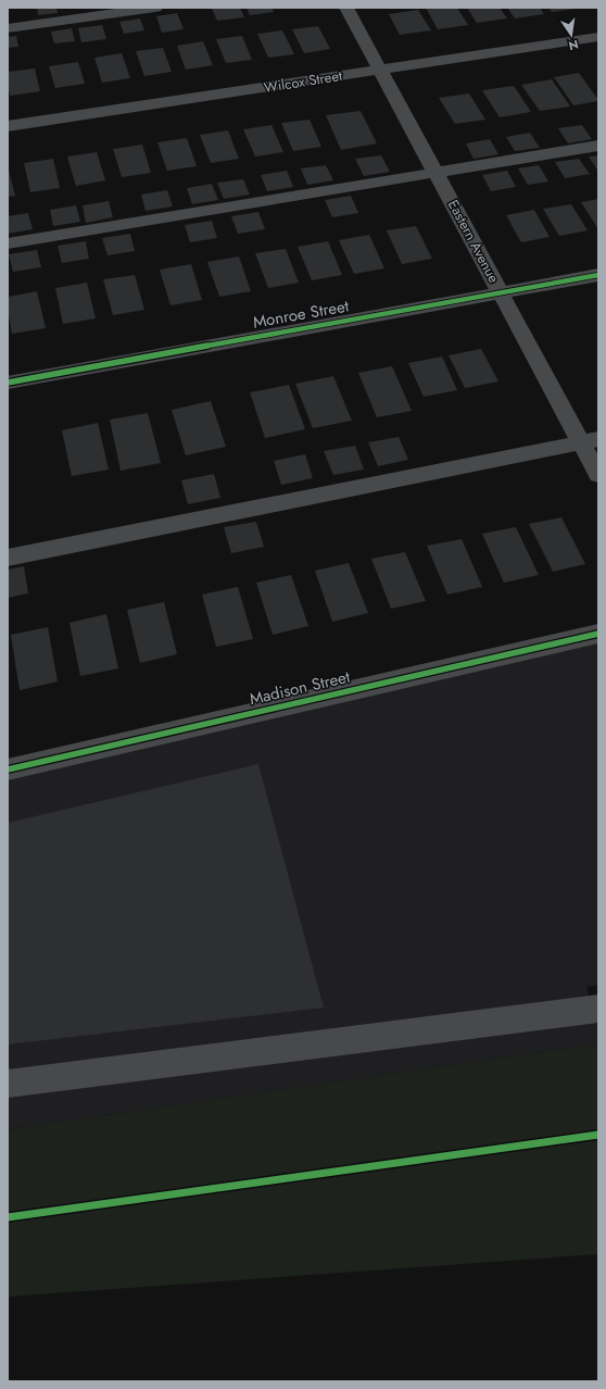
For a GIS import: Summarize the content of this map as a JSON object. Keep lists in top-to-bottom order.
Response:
{
  "streets": {
    "street": [
      "Wilcox Street",
      "Eastern Avenue",
      "Monroe Street",
      "Madison Street"
    ]
  },
  "crossings": [
    ["Wilcox Street", "Eastern Avenue"],
    ["Eastern Avenue", "Monroe Street"]
  ],
  "north": "bottom"
}
